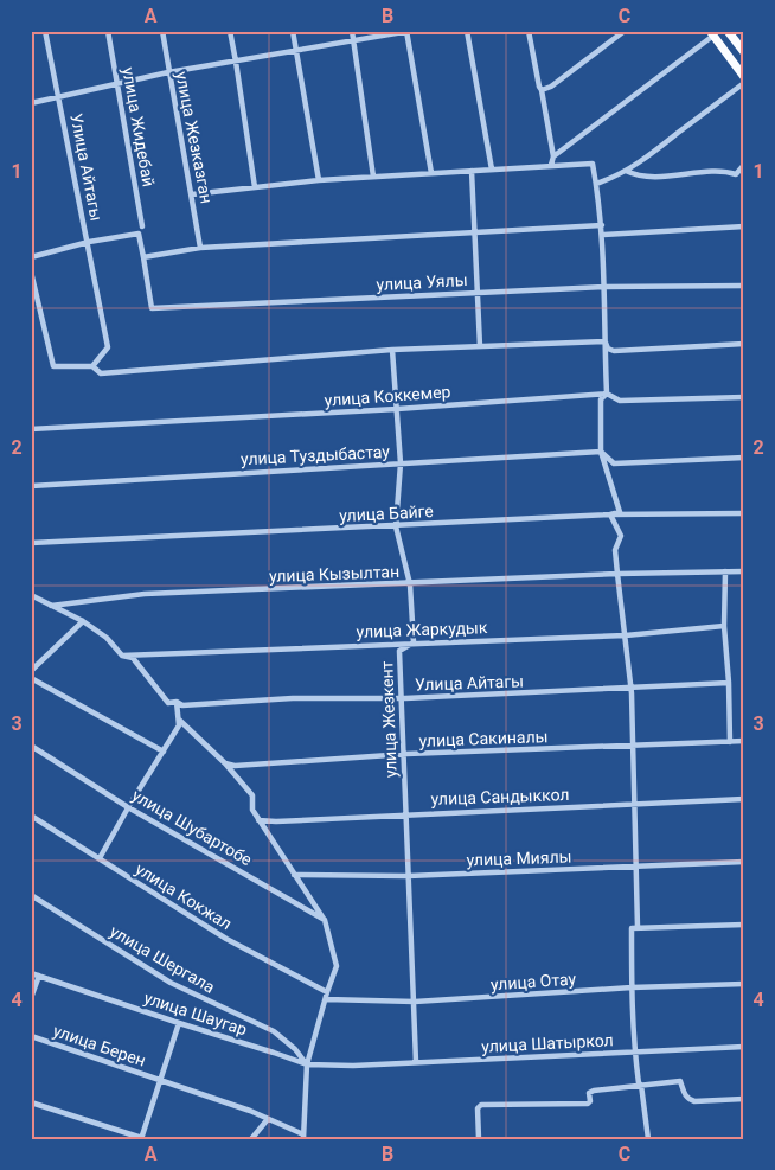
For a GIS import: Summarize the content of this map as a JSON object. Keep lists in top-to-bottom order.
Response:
{
  "streets": {
    "street": [
      "улица Жидебай",
      "улица Жезказган",
      "Улица Айтагы",
      "улица Уялы",
      "улица Коккемер",
      "улица Туздыбастау",
      "улица Байге",
      "улица Кызылтан",
      "улица Жаркудык",
      "улица Жезкент",
      "улица Сакиналы",
      "улица Сандыккол",
      "улица Шубартобе",
      "улица Миялы",
      "улица Кокжал",
      "улица Шергала",
      "улица Отау",
      "улица Шаугар",
      "улица Шатыркол",
      "улица Берен"
    ]
  },
  "crossings": [
    ["Улица Айтагы", "улица Уялы"],
    ["Улица Айтагы", "улица Жезкент"],
    ["улица Жаркудык", "улица Жезкент"],
    ["улица Жезкент", "улица Сакиналы"],
    ["улица Жезкент", "улица Сандыккол"],
    ["улица Жезкент", "улица Миялы"],
    ["улица Жезкент", "улица Отау"],
    ["улица Жезкент", "улица Шатыркол"],
    ["улица Шергала", "улица Шаугар"],
    ["улица Шаугар", "улица Шатыркол"]
  ],
  "grid": {
    "columns": ["A", "B", "C"],
    "rows": [
      "1",
      "2",
      "3",
      "4"
    ]
  }
}
